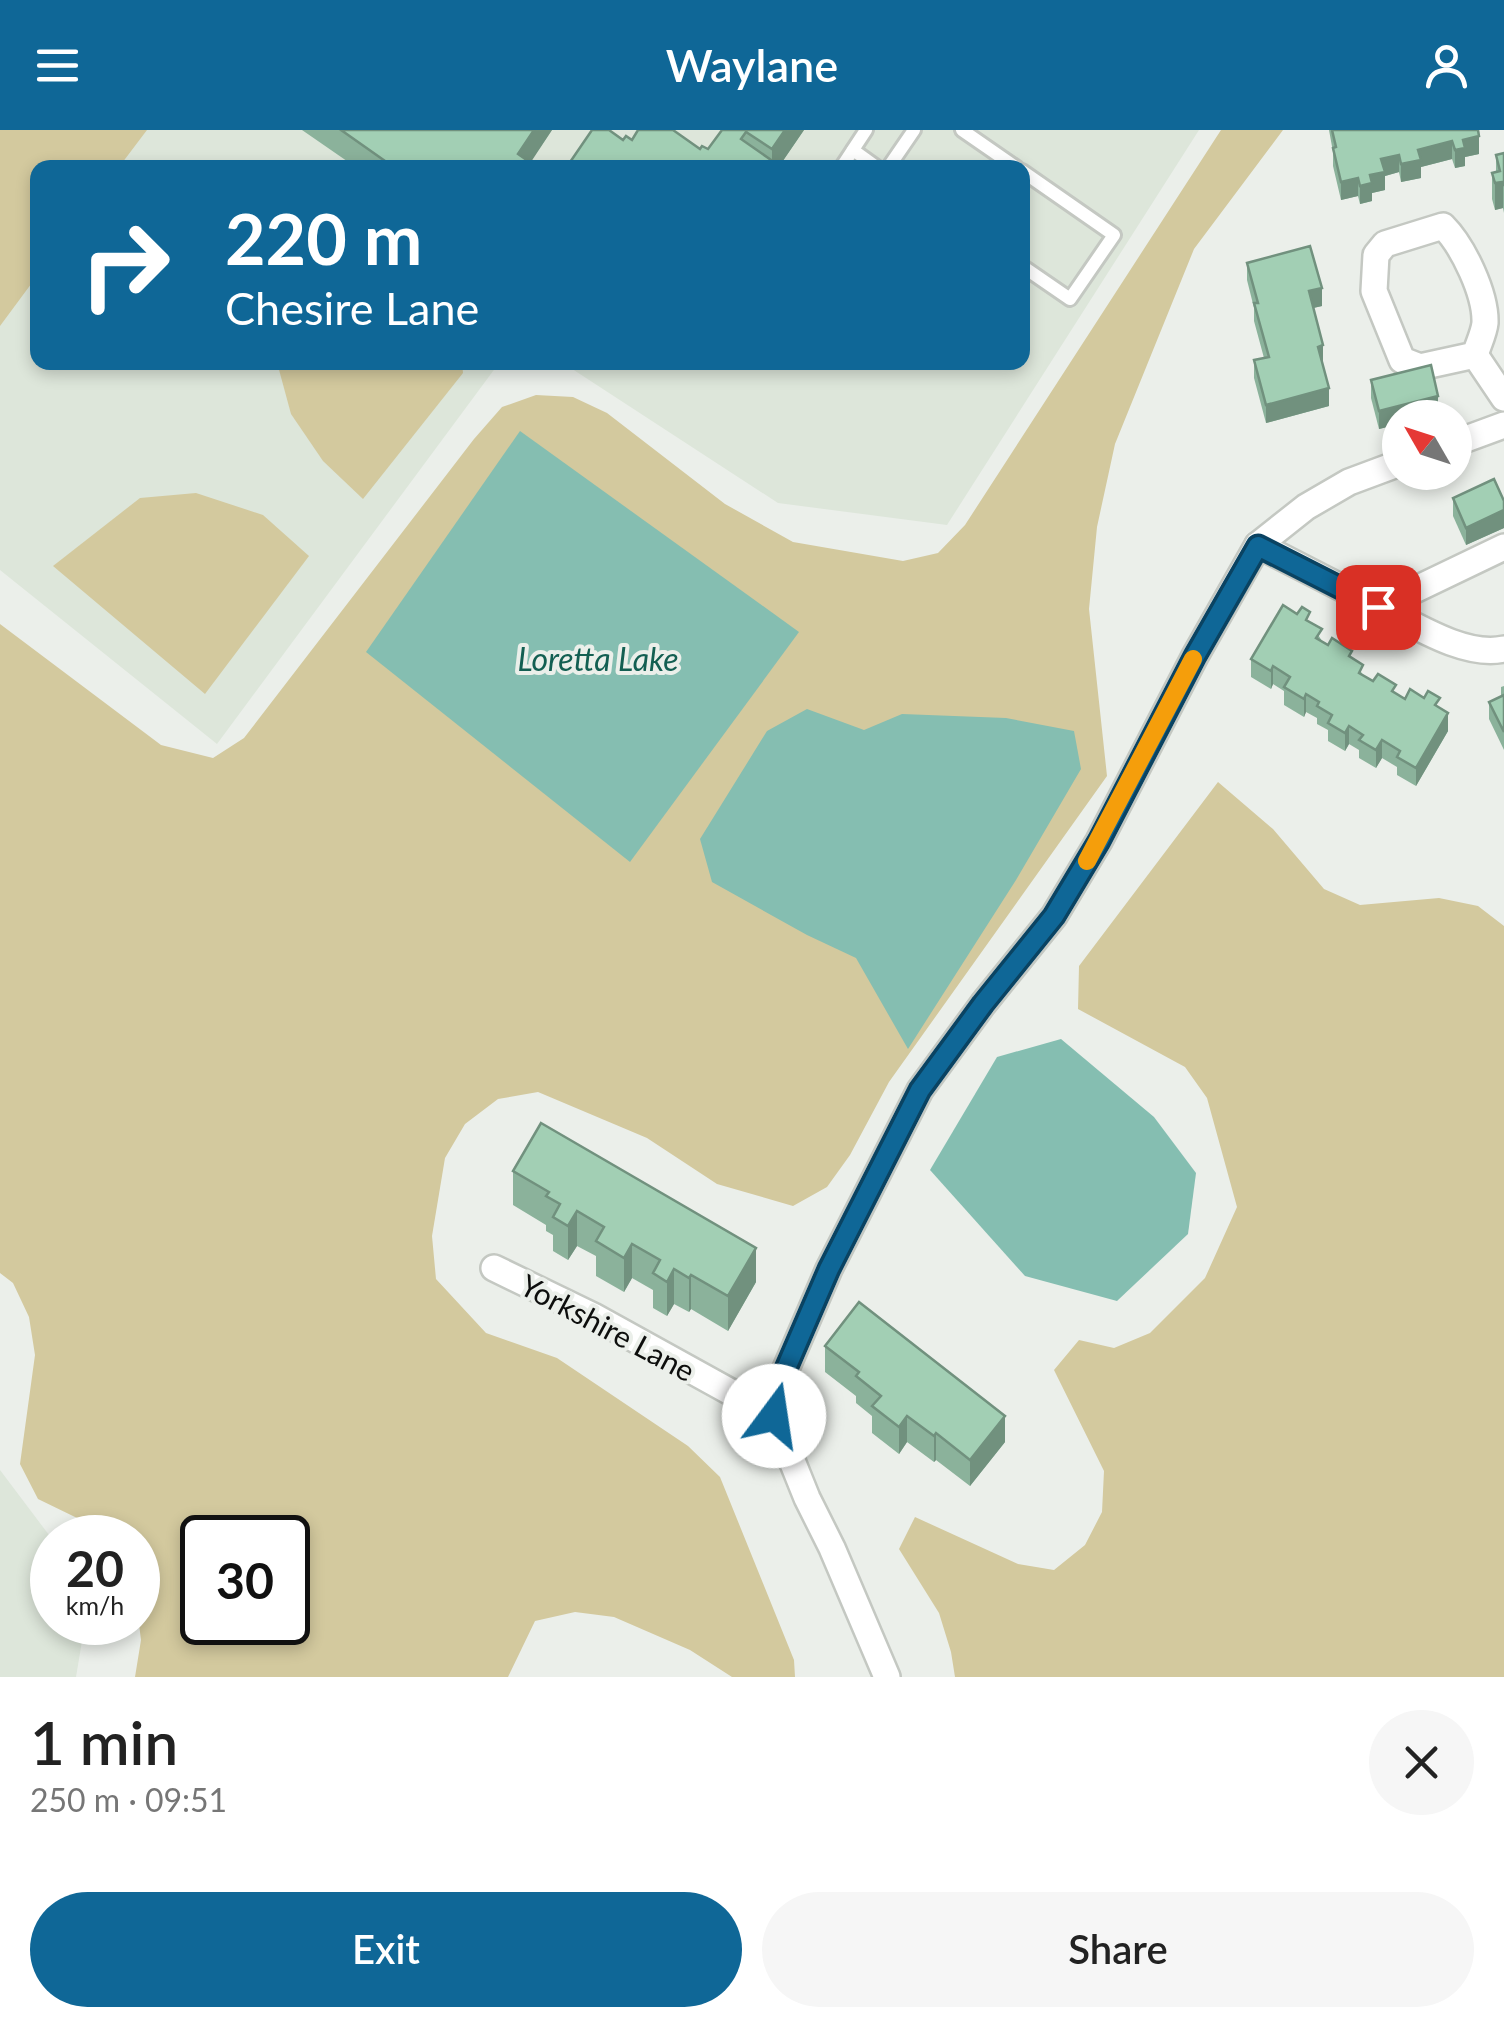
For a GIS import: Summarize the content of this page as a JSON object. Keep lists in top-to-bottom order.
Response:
{
  "streets": {
    "street": ["Yorkshire Lane"]
  },
  "water": ["Loretta Lake"],
  "north": "top left",
  "page": {
    "header": "Waylane",
    "turn": ["220 m", "Chesire Lane"],
    "speed": "20 km/h",
    "limit": "30",
    "heading": ["1 min", "250 m · 09:51"],
    "buttons": ["Exit", "Share"]
  }
}
